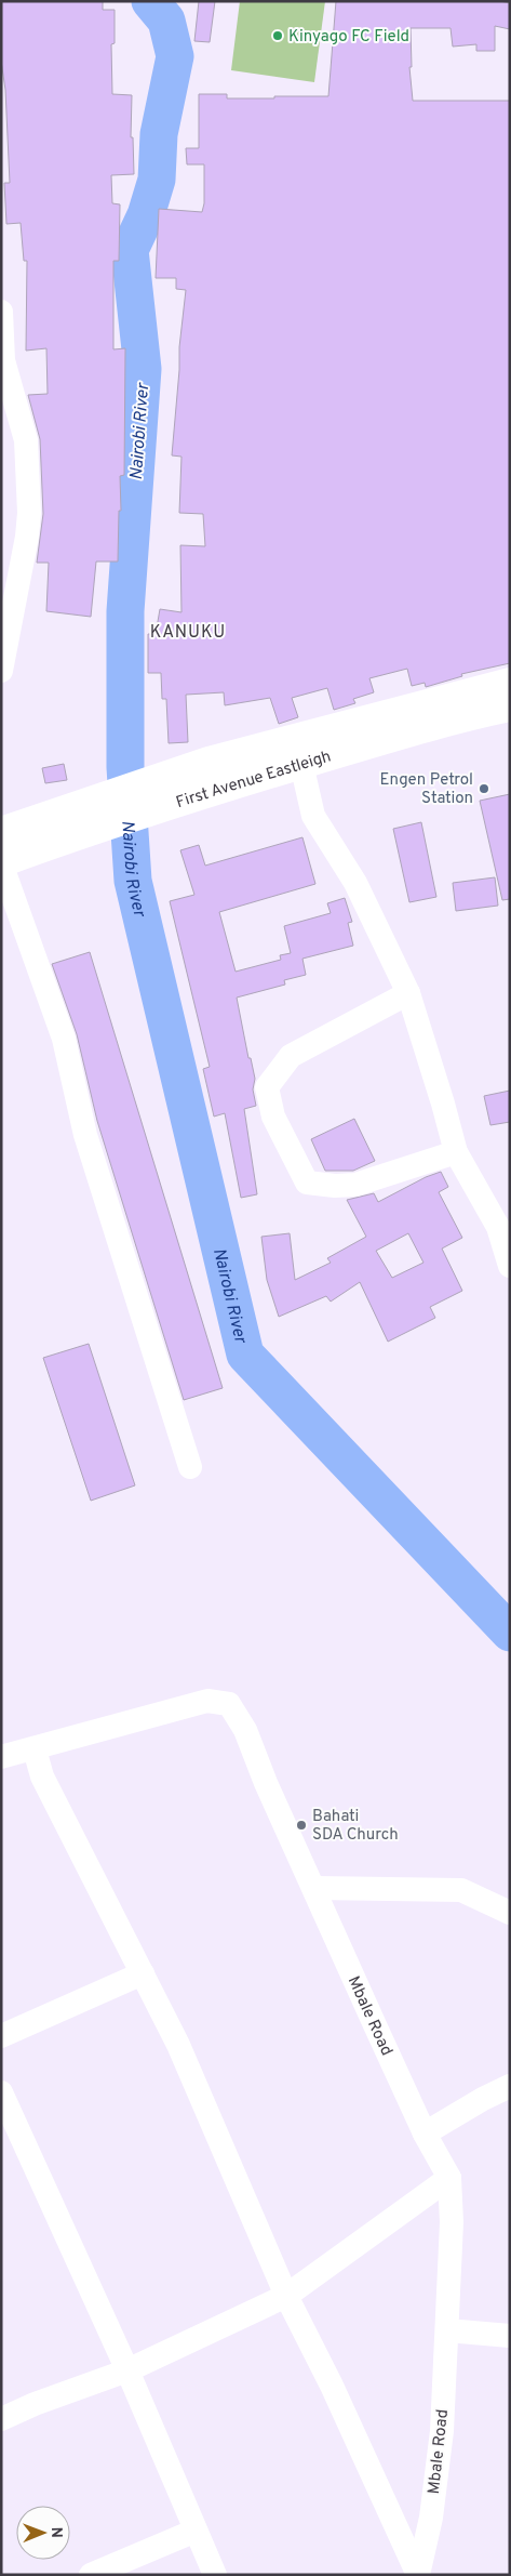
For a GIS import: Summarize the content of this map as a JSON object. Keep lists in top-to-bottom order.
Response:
{
  "streets": {
    "main road": ["First Avenue Eastleigh"],
    "street": ["Mbale Road"]
  },
  "districts": ["KANUKU"],
  "water": ["Nairobi River"],
  "places": ["Kinyago FC Field", "Engen Petrol Station", "Bahati SDA Church"],
  "north": "right"
}
